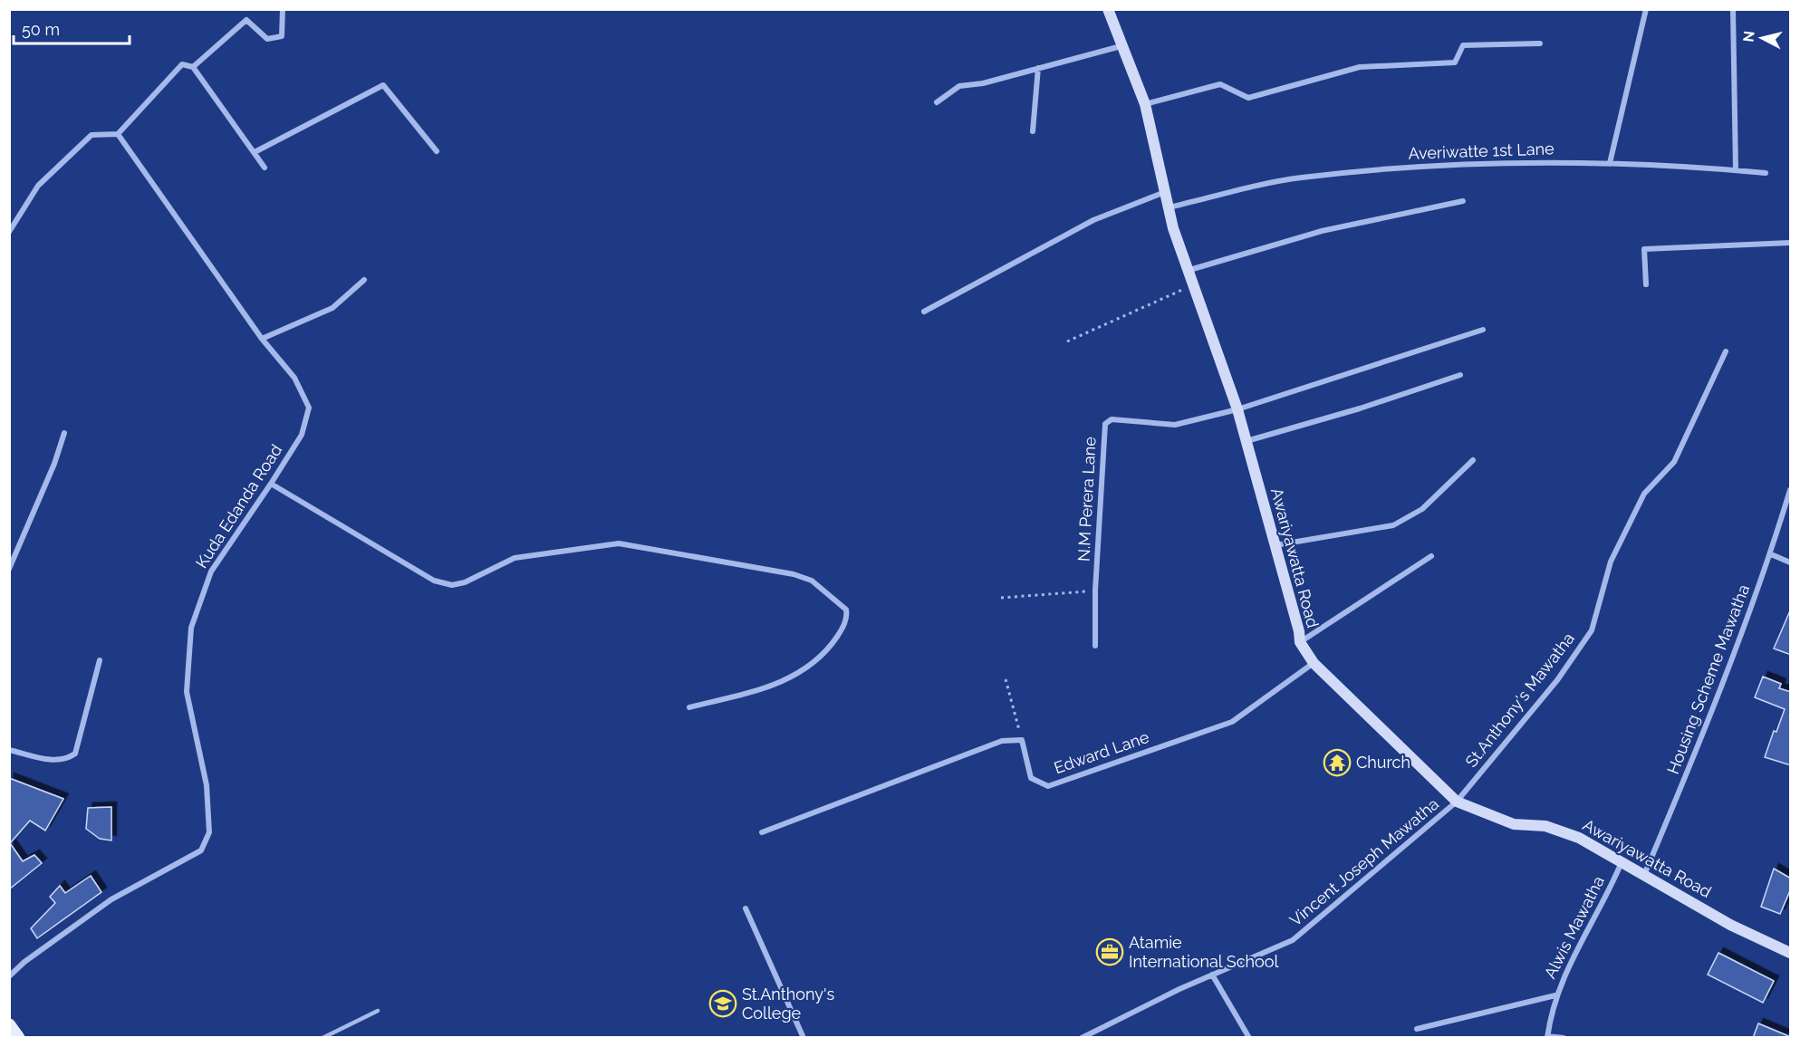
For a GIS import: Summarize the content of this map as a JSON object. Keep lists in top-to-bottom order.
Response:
{
  "streets": {
    "street": [
      "Averiwatte 1st Lane",
      "N.M Perera Lane",
      "Kuda Edanda Road",
      "Awariyawatta Road",
      "Housing Scheme Mawatha",
      "St.Anthony's Mawatha",
      "Edward Lane",
      "Vincent Joseph Mawatha",
      "Alwis Mawatha"
    ]
  },
  "crossings": [
    ["Averiwatte 1st Lane", "Awariyawatta Road"],
    ["N.M Perera Lane", "Awariyawatta Road"],
    ["Awariyawatta Road", "Housing Scheme Mawatha"],
    ["Awariyawatta Road", "St.Anthony's Mawatha"],
    ["Awariyawatta Road", "Edward Lane"],
    ["Awariyawatta Road", "Vincent Joseph Mawatha"],
    ["Awariyawatta Road", "Alwis Mawatha"],
    ["St.Anthony's Mawatha", "Vincent Joseph Mawatha"]
  ],
  "places": {
    "temple": ["Church"],
    "office": ["Atamie International School"],
    "school or university": ["St.Anthony's College"]
  },
  "scale_bar": "50 m",
  "north": "left"
}
